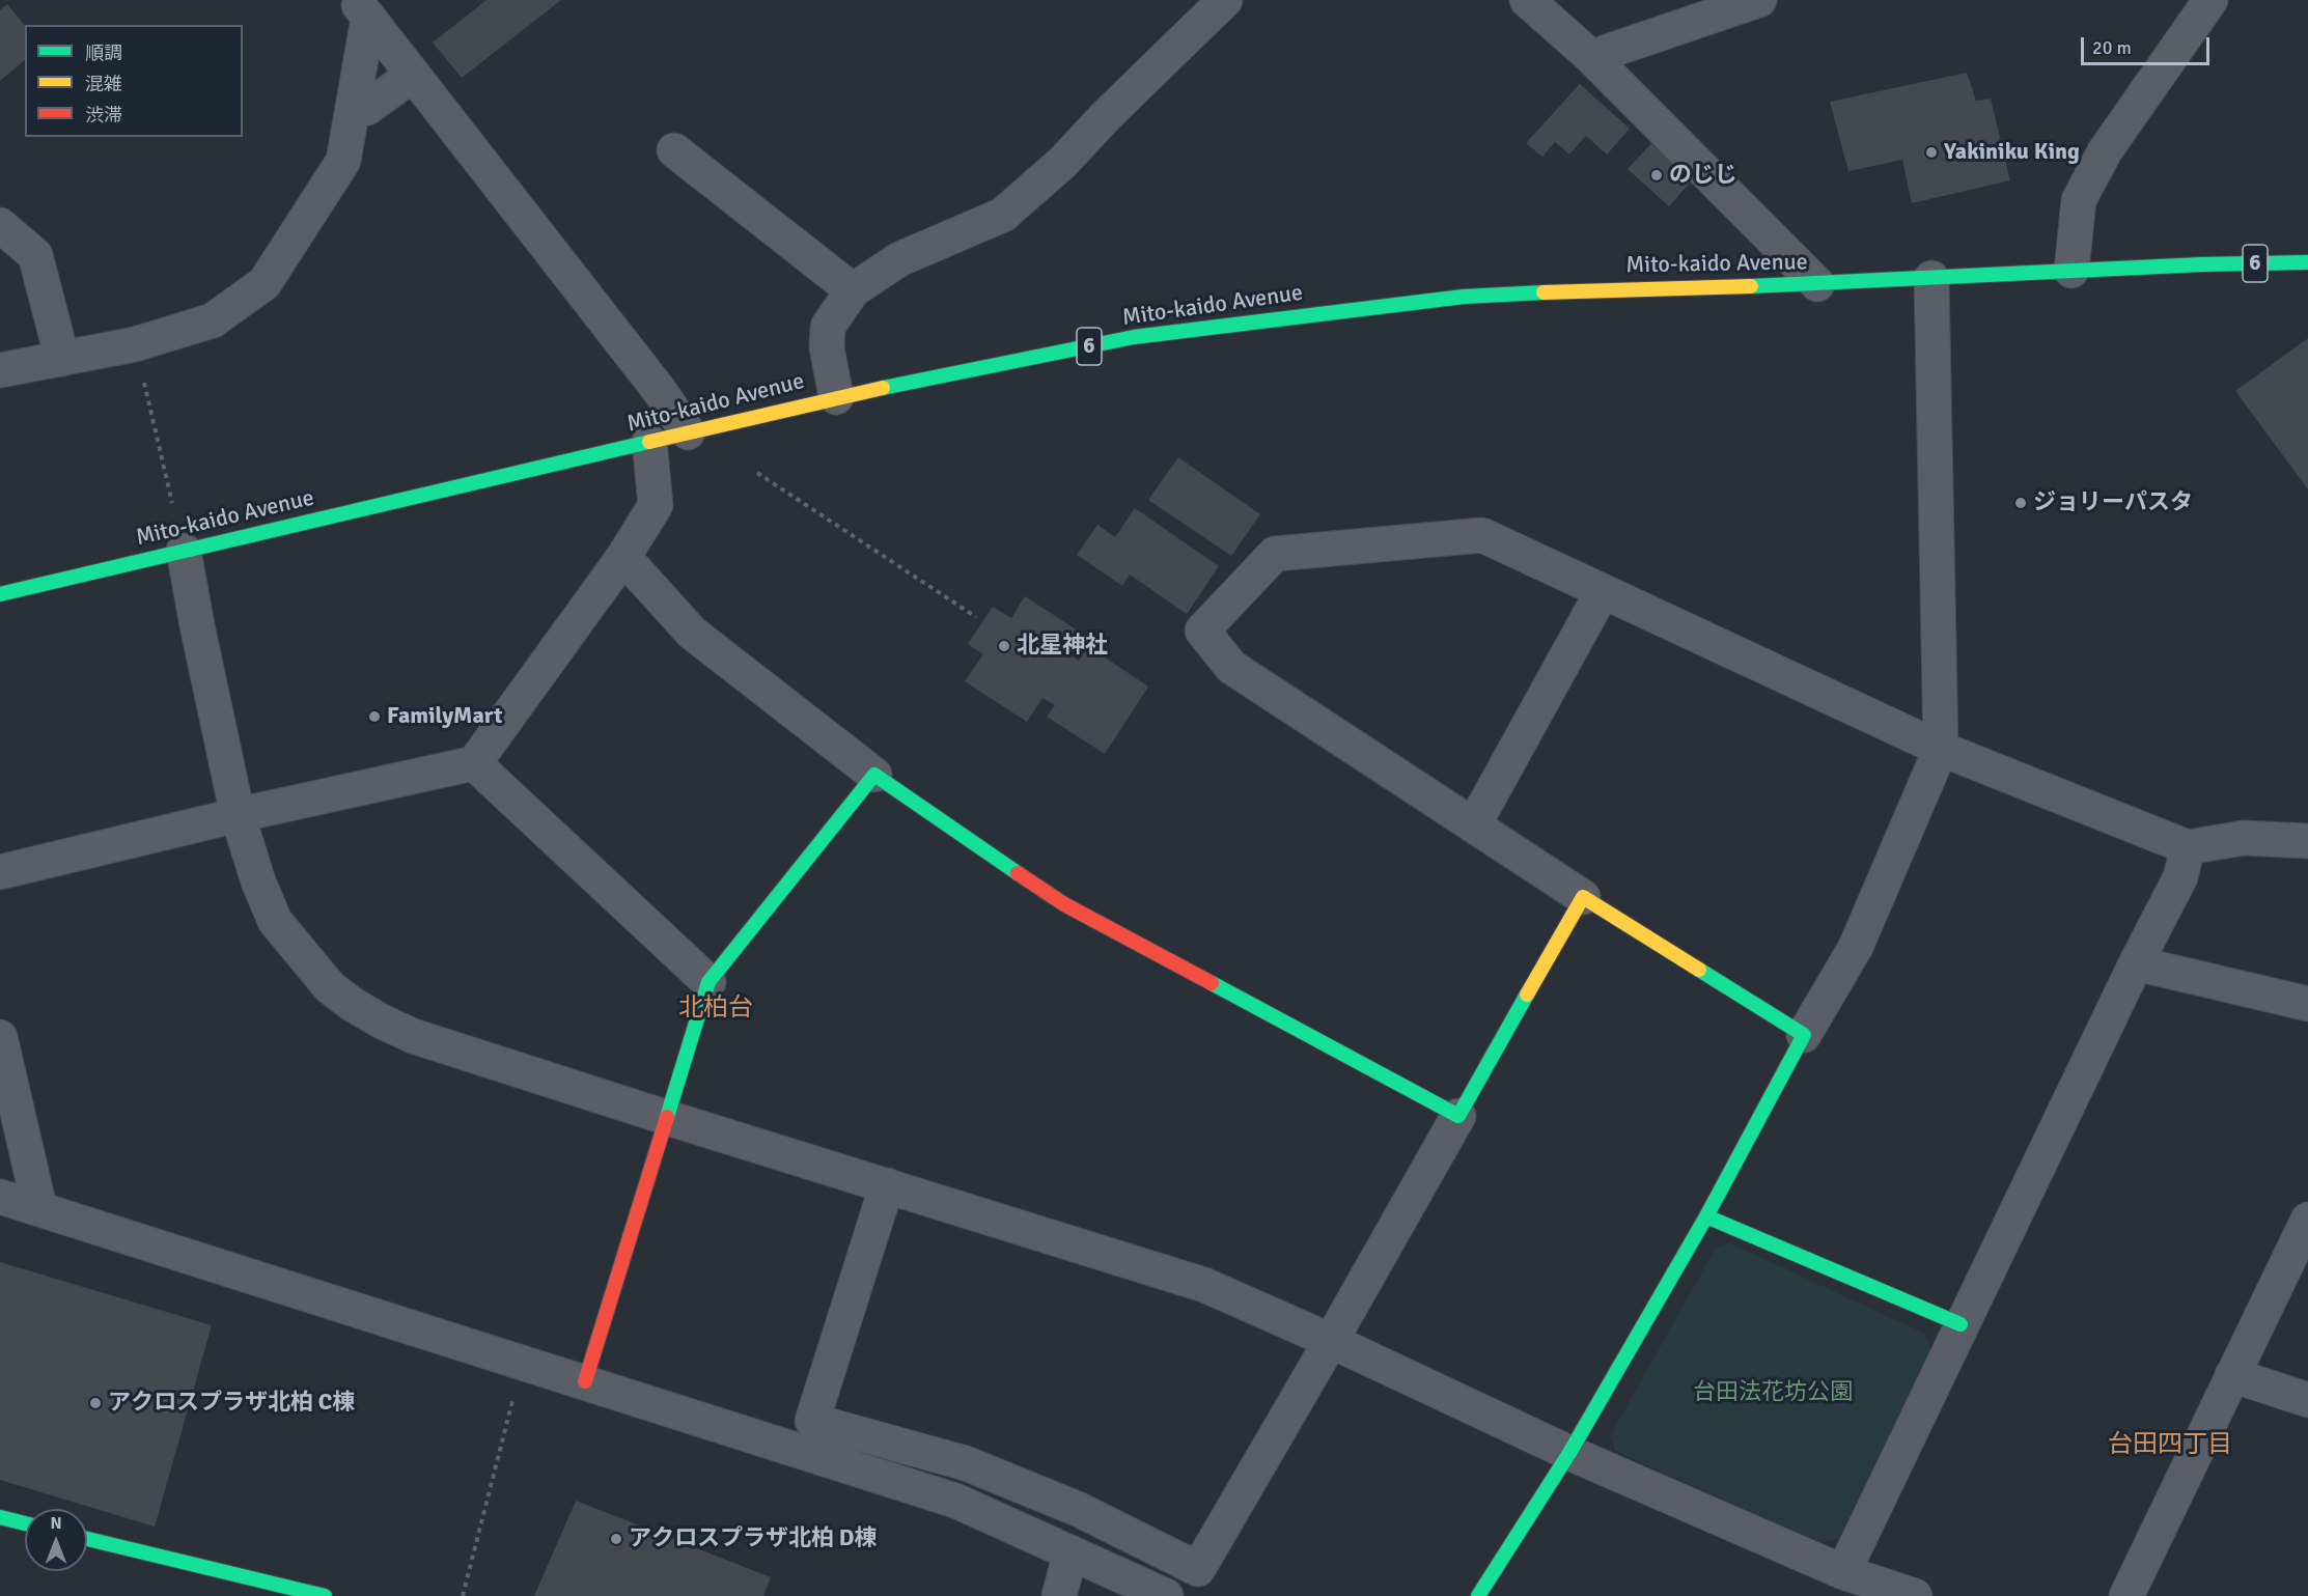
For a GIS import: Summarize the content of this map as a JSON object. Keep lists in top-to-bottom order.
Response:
{
  "streets": {
    "main road": ["6", "Mito-kaido Avenue"]
  },
  "districts": ["北柏台", "台田四丁目"],
  "parks": ["台田法花坊公園"],
  "places": [
    "Yakiniku King",
    "のじじ",
    "ジョリーパスタ",
    "北星神社",
    "FamilyMart",
    "アクロスプラザ北柏 C棟",
    "アクロスプラザ北柏 D棟"
  ],
  "legend": ["順調", "混雑", "渋滞"],
  "scale_bar": "20 m",
  "north": "top"
}
